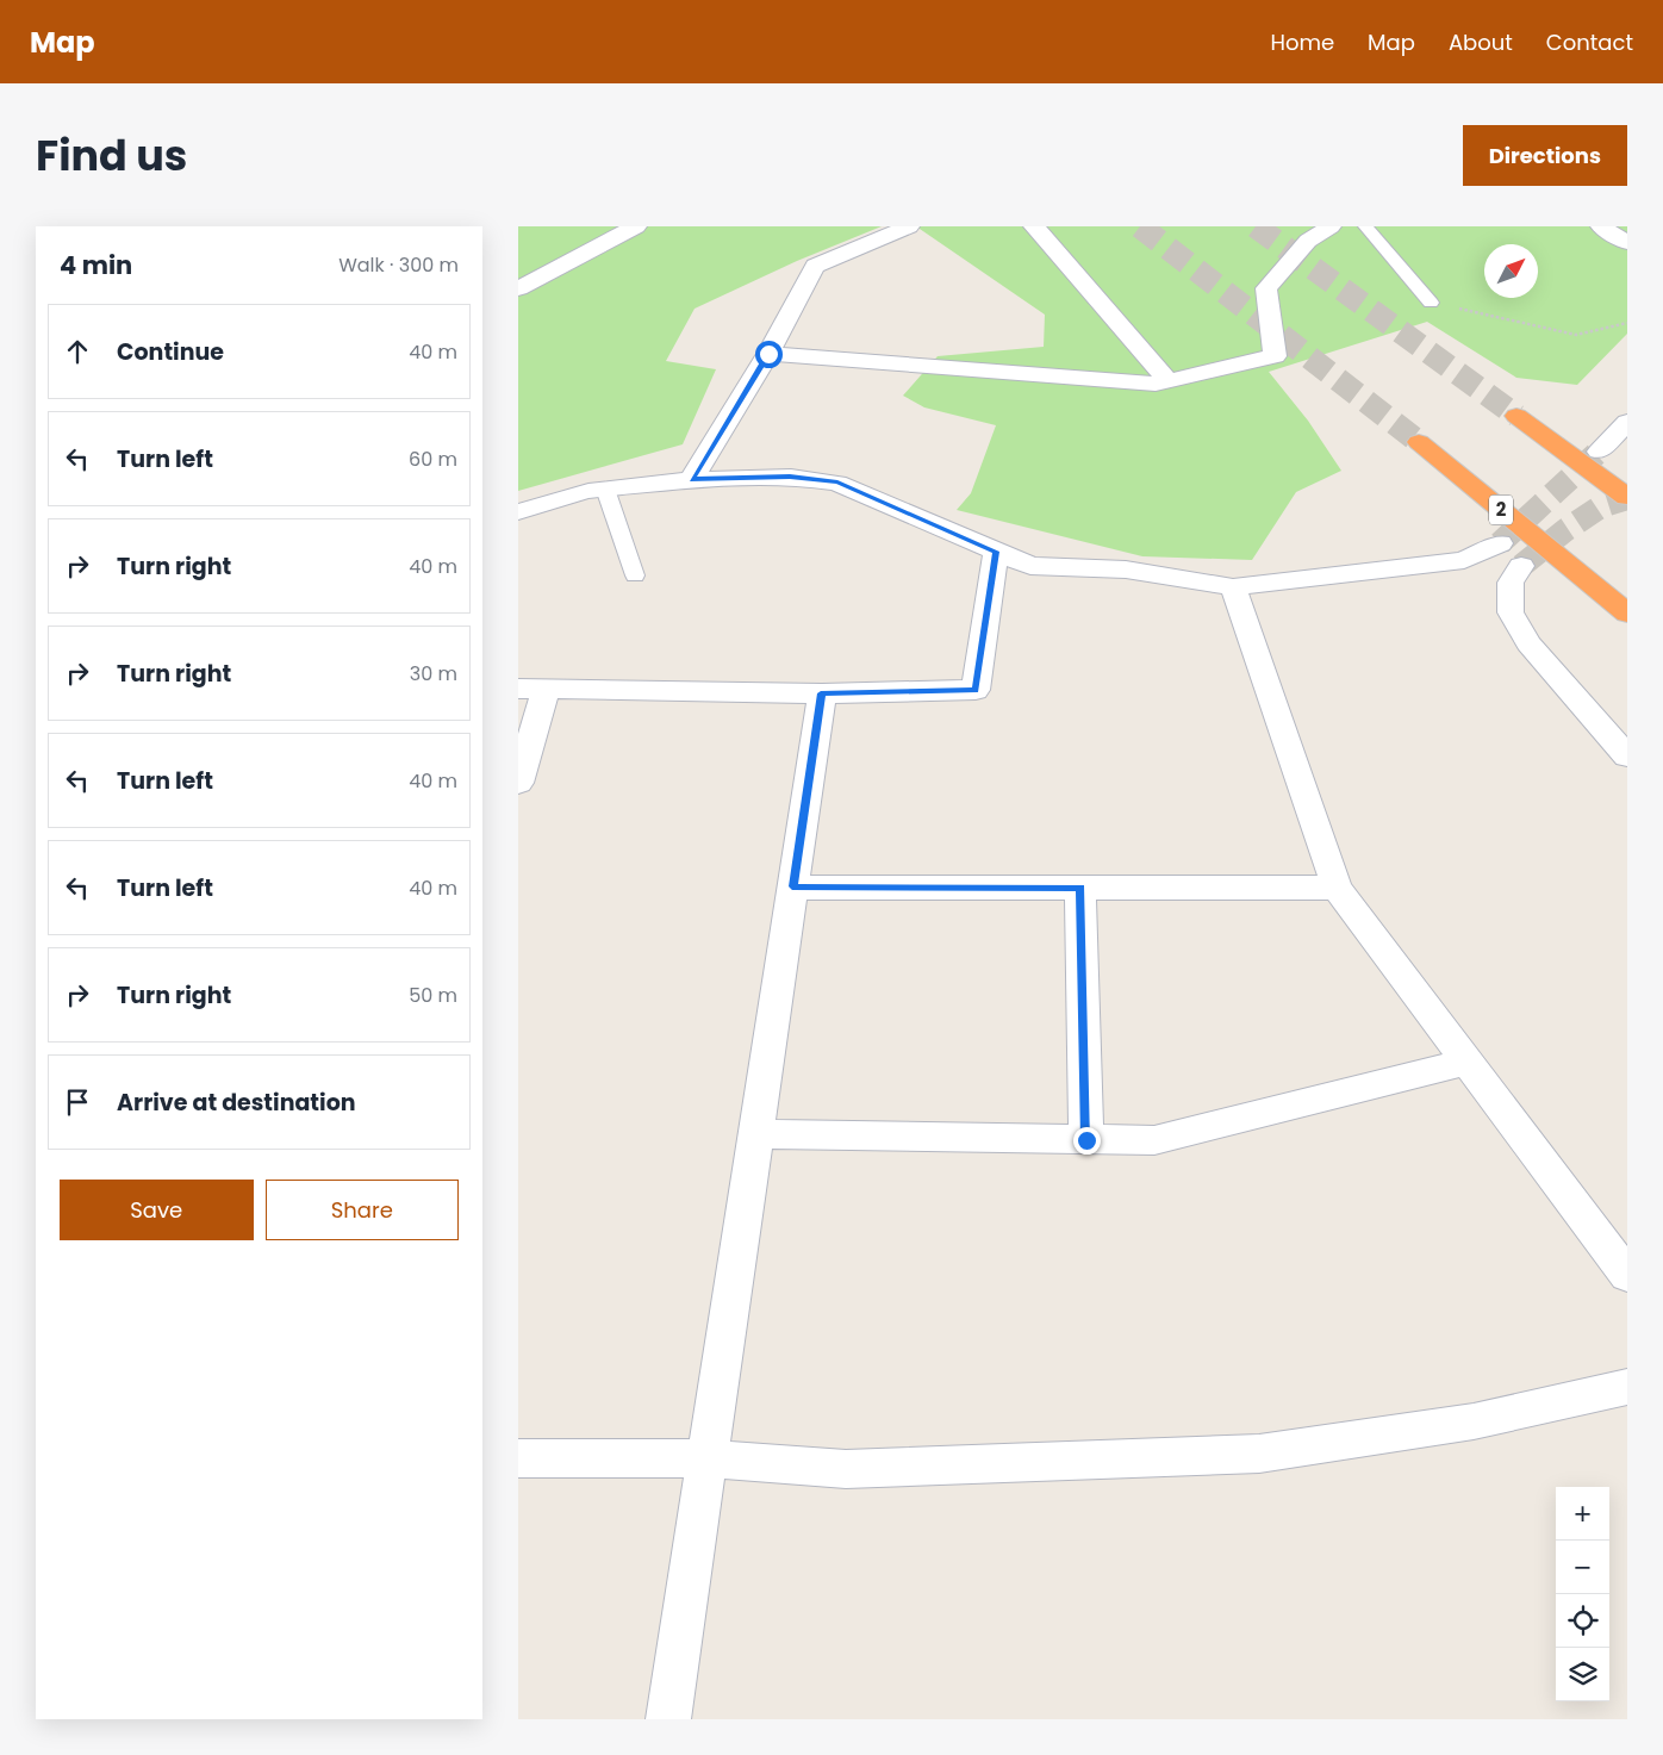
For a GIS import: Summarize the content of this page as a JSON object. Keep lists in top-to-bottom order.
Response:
{
  "streets": {
    "highway": ["2"]
  },
  "north": "top right",
  "page": {
    "header": "Map",
    "nav": [
      "Home",
      "Map",
      "About",
      "Contact"
    ],
    "title": "Find us",
    "buttons": [
      "Directions",
      ["Save", "Share"]
    ],
    "heading": ["4 min", "Walk · 300 m"],
    "list": [
      ["Continue", "40 m"],
      ["Turn left", "60 m"],
      ["Turn right", "40 m"],
      ["Turn right", "30 m"],
      ["Turn left", "40 m"],
      ["Turn left", "40 m"],
      ["Turn right", "50 m"],
      "Arrive at destination"
    ],
    "map_buttons": ["+", "−"]
  }
}
